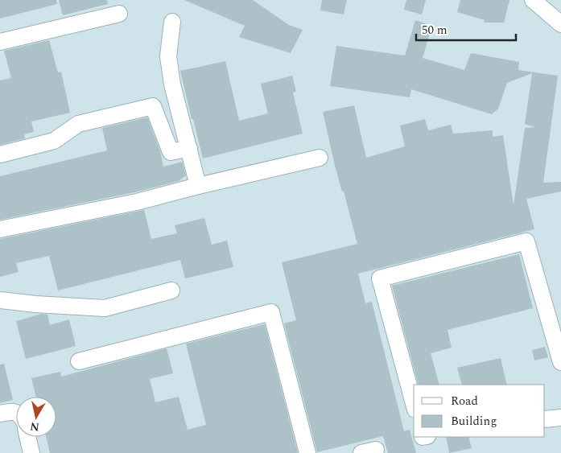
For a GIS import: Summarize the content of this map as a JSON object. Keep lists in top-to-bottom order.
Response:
{
  "legend": ["Road", "Building"],
  "scale_bar": "50 m",
  "north": "bottom"
}
